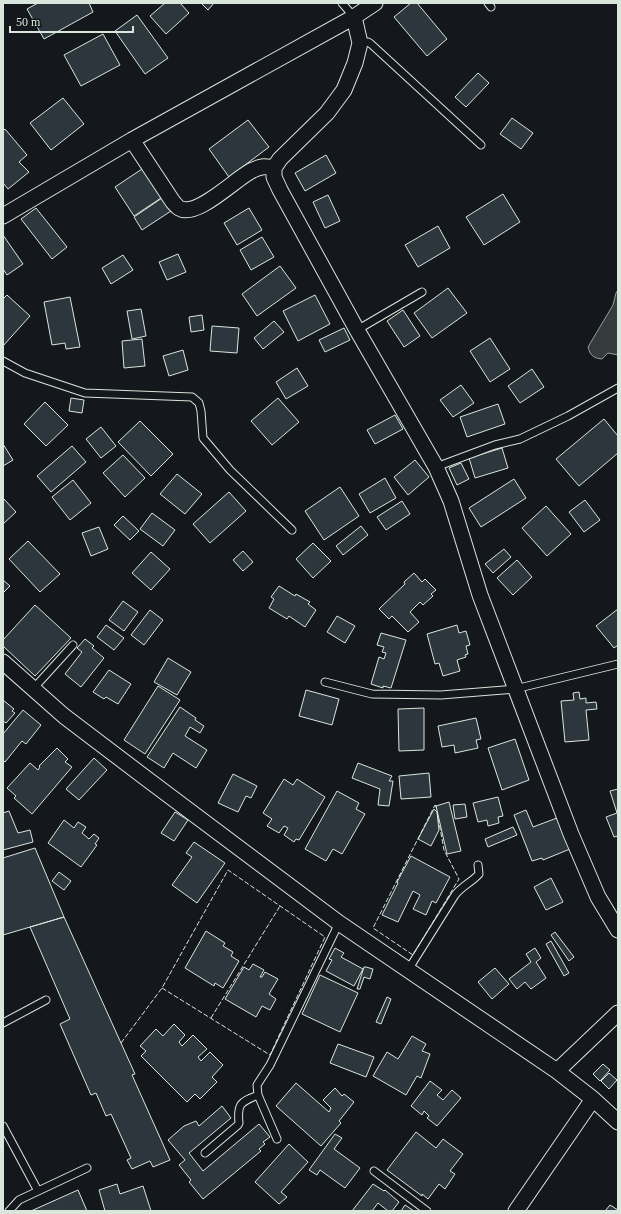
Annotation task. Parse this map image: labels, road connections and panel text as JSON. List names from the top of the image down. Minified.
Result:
{"scale_bar":"50 m"}
